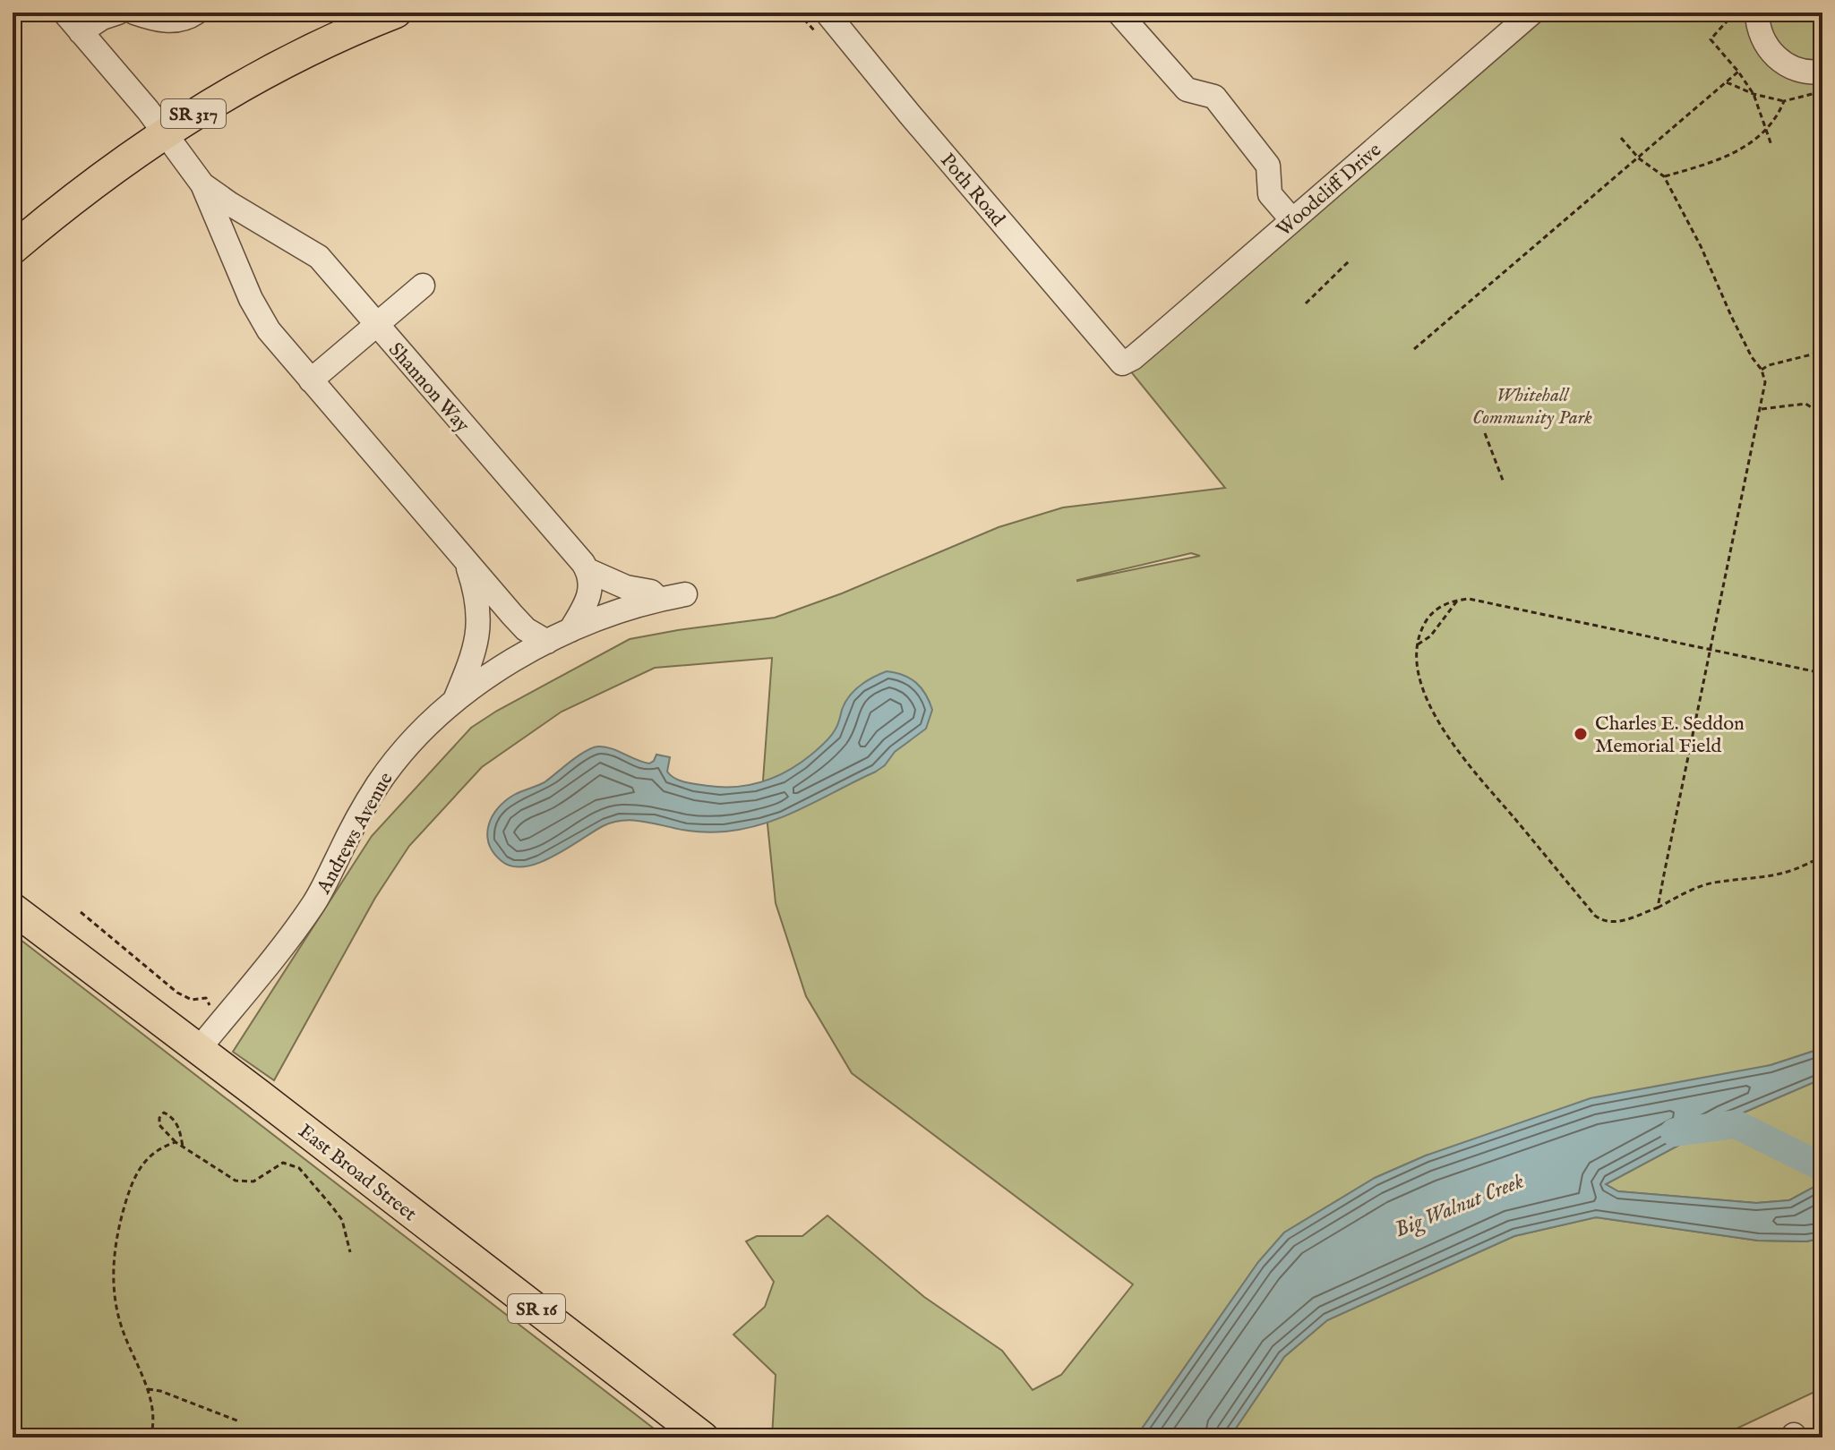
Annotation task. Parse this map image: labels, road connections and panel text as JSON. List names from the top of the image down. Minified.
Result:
{"streets":{"main road":["SR 317","East Broad Street","SR 16"],"street":["Poth Road","Woodcliff Drive","Shannon Way","Andrews Avenue"]},"crossings":[["SR 317","Shannon Way"],["Poth Road","Woodcliff Drive"],["Shannon Way","Andrews Avenue"],["Andrews Avenue","East Broad Street"]],"water":["Big Walnut Creek"],"parks":["Whitehall Community Park"],"places":["Charles E. Seddon Memorial Field"]}
